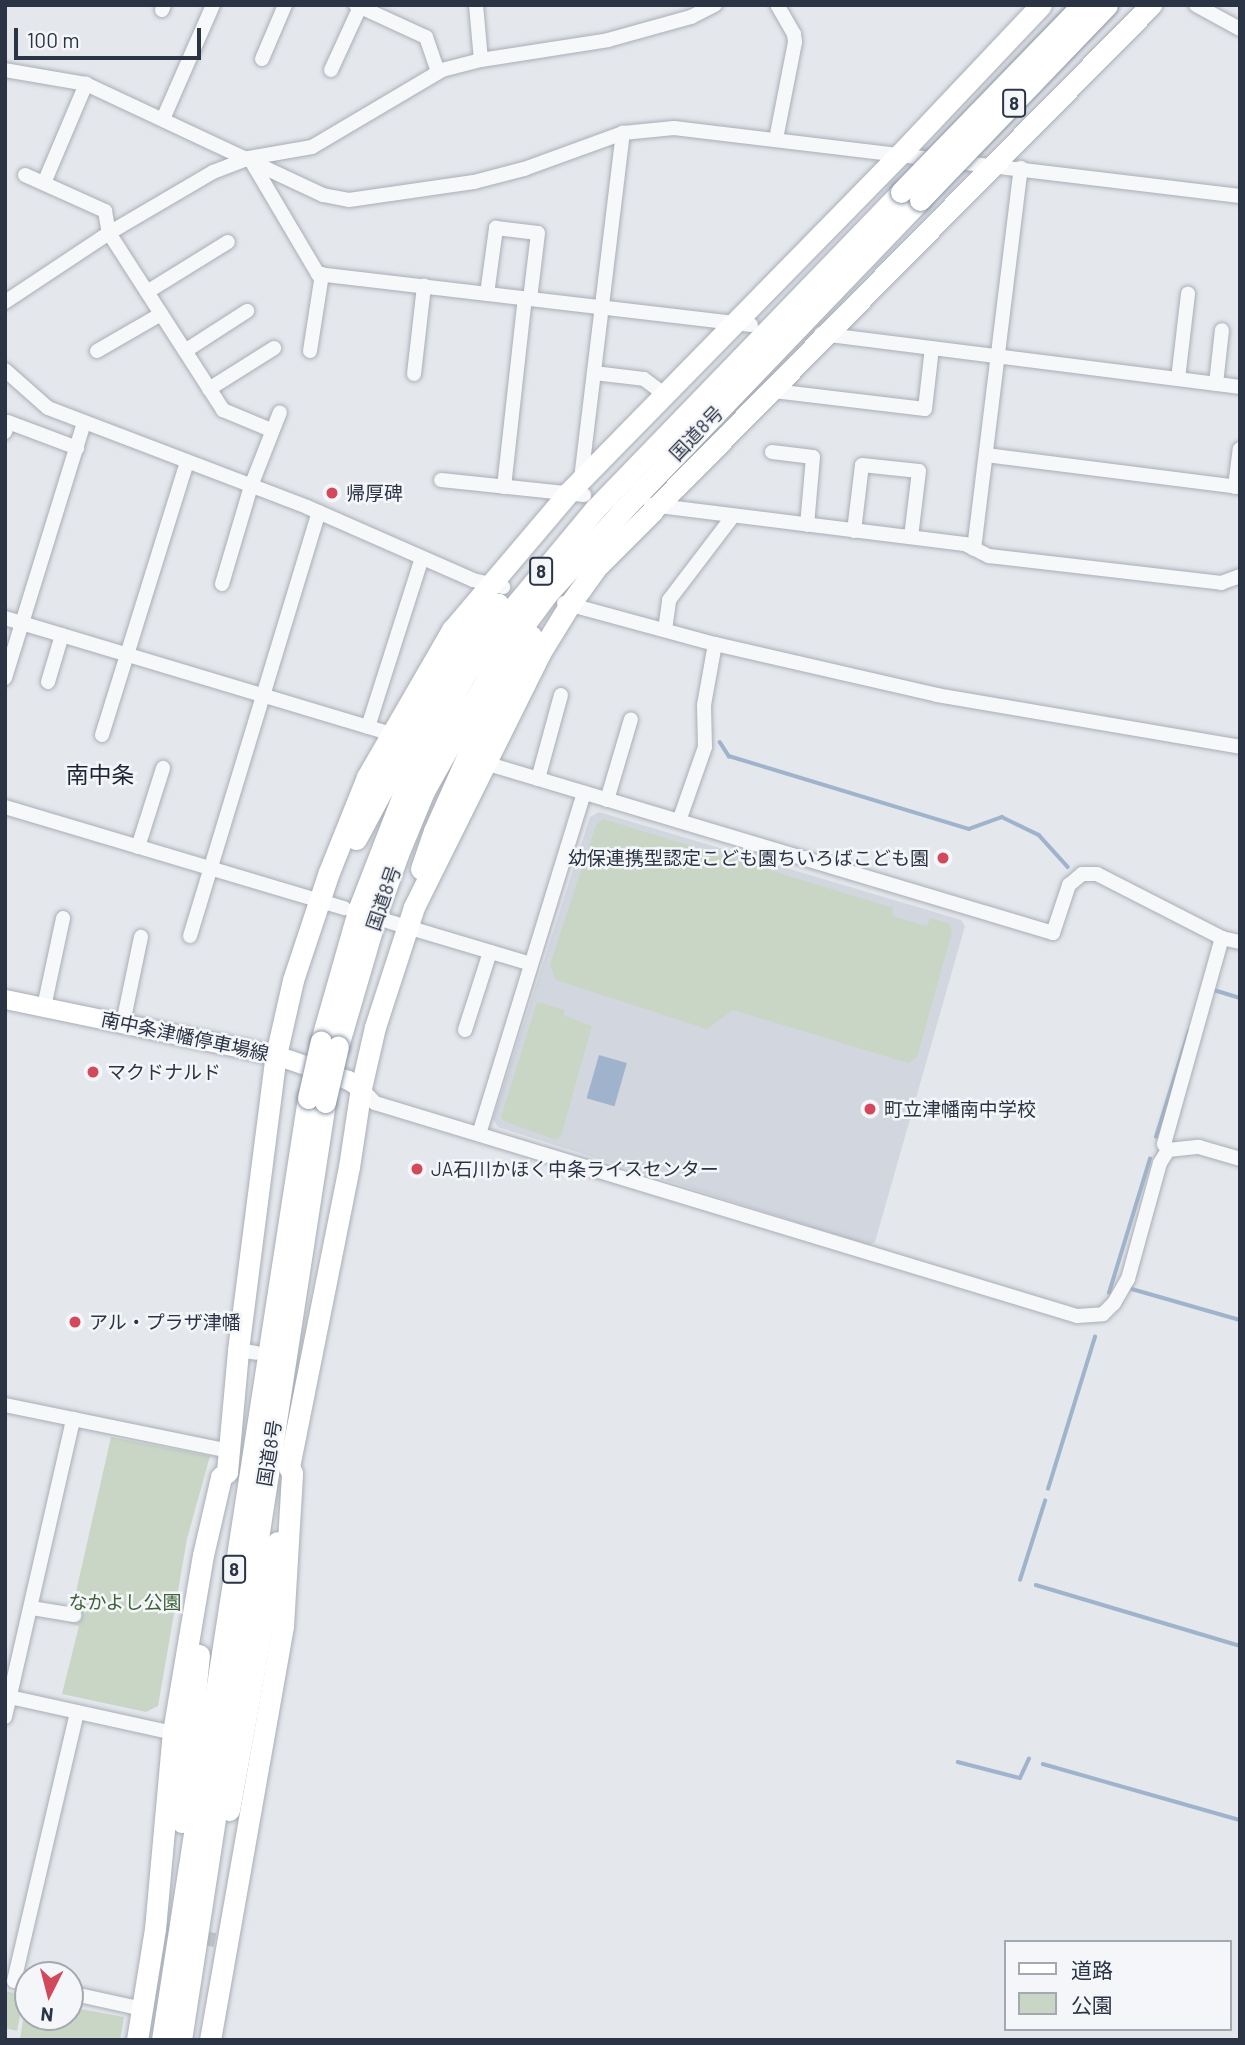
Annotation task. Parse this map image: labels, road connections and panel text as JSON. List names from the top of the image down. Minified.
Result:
{"streets":{"highway":["8","国道8号"],"main road":["南中条津幡停車場線"]},"crossings":[["8","国道8号"]],"districts":["南中条"],"parks":["なかよし公園"],"places":["帰厚碑","幼保連携型認定こども園ちいろばこども園","マクドナルド","町立津幡南中学校","JA石川かほく中条ライスセンター","アル・プラザ津幡"],"legend":["道路","公園"],"scale_bar":"100 m","north":"bottom"}
